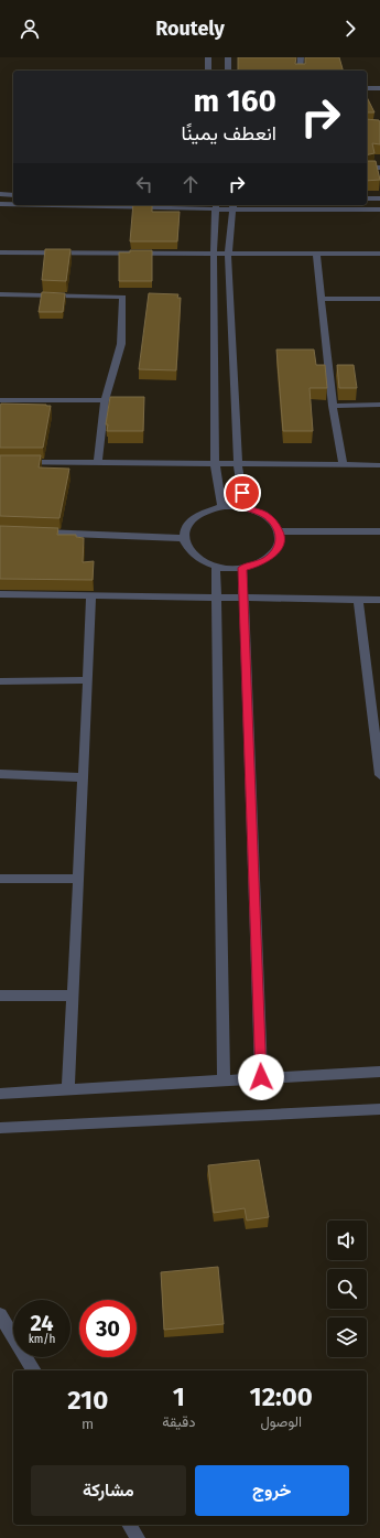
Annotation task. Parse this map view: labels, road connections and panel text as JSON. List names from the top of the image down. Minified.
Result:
{"page":{"header":"Routely","turn":["160 m","انعطف يمينًا"],"speed":"24 km/h","limit":"30","eta":["12:00","الوصول","1","دقيقة","210","m"],"buttons":["خروج","مشاركة"]}}
